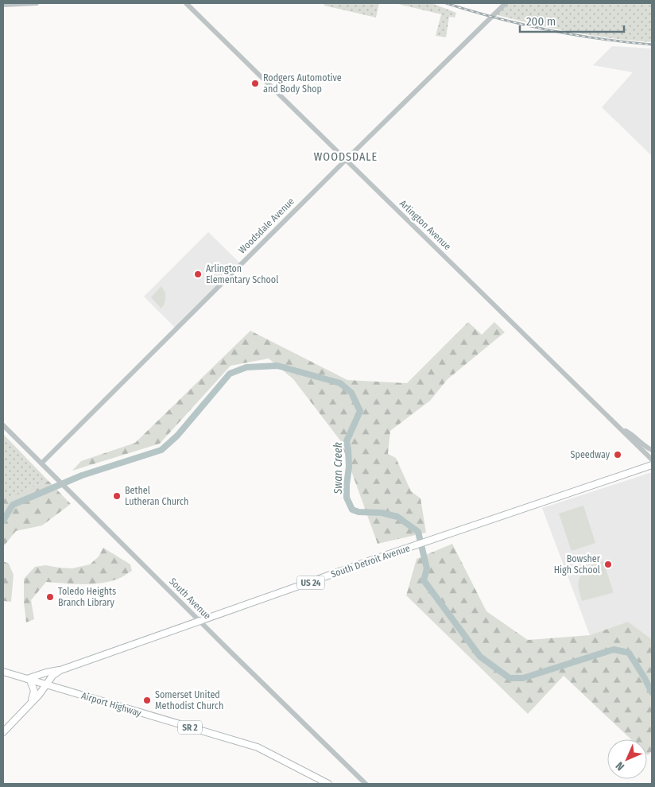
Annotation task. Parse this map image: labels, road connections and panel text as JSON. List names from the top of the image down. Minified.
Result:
{"streets":{"main road":["South Detroit Avenue","US 24","Airport Highway","SR 2"],"street":["Arlington Avenue","Woodsdale Avenue","South Avenue"]},"crossings":[["Arlington Avenue","Woodsdale Avenue"],["Woodsdale Avenue","South Avenue"],["South Detroit Avenue","US 24"],["South Detroit Avenue","South Avenue"],["US 24","Airport Highway"]],"districts":["WOODSDALE"],"water":["Swan Creek"],"places":["Rodgers Automotive and Body Shop","Arlington Elementary School","Speedway","Bethel Lutheran Church","Bowsher High School","Toledo Heights Branch Library","Somerset United Methodist Church"],"scale_bar":"200 m","north":"bottom left"}
